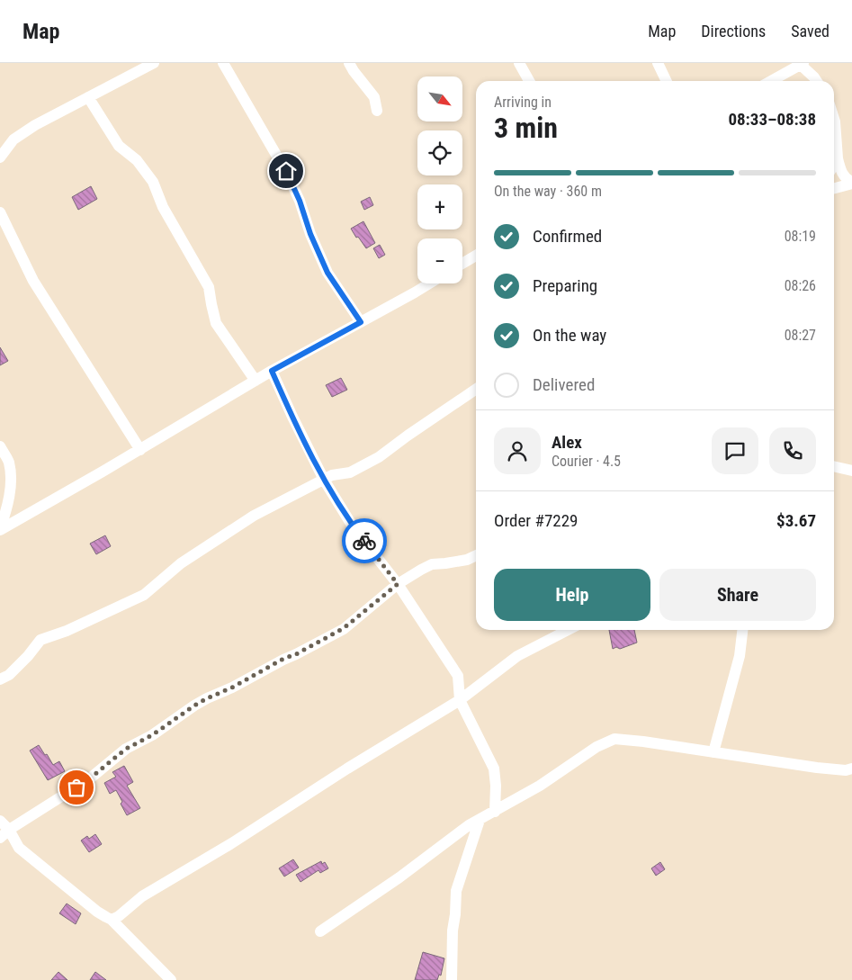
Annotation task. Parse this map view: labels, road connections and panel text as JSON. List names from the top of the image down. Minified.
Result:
{"north":"bottom right","page":{"header":"Map","nav":["Map","Directions","Saved"],"map_buttons":["+","−"],"heading":["3 min","Arriving in","08:33–08:38"],"panel":["Alex","Courier · 4.5","Order #7229","$3.67"],"bar":"On the way · 360 m","list":[["Confirmed","08:19"],["Preparing","08:26"],["On the way","08:27"],"Delivered"],"buttons":["Help","Share"]}}
